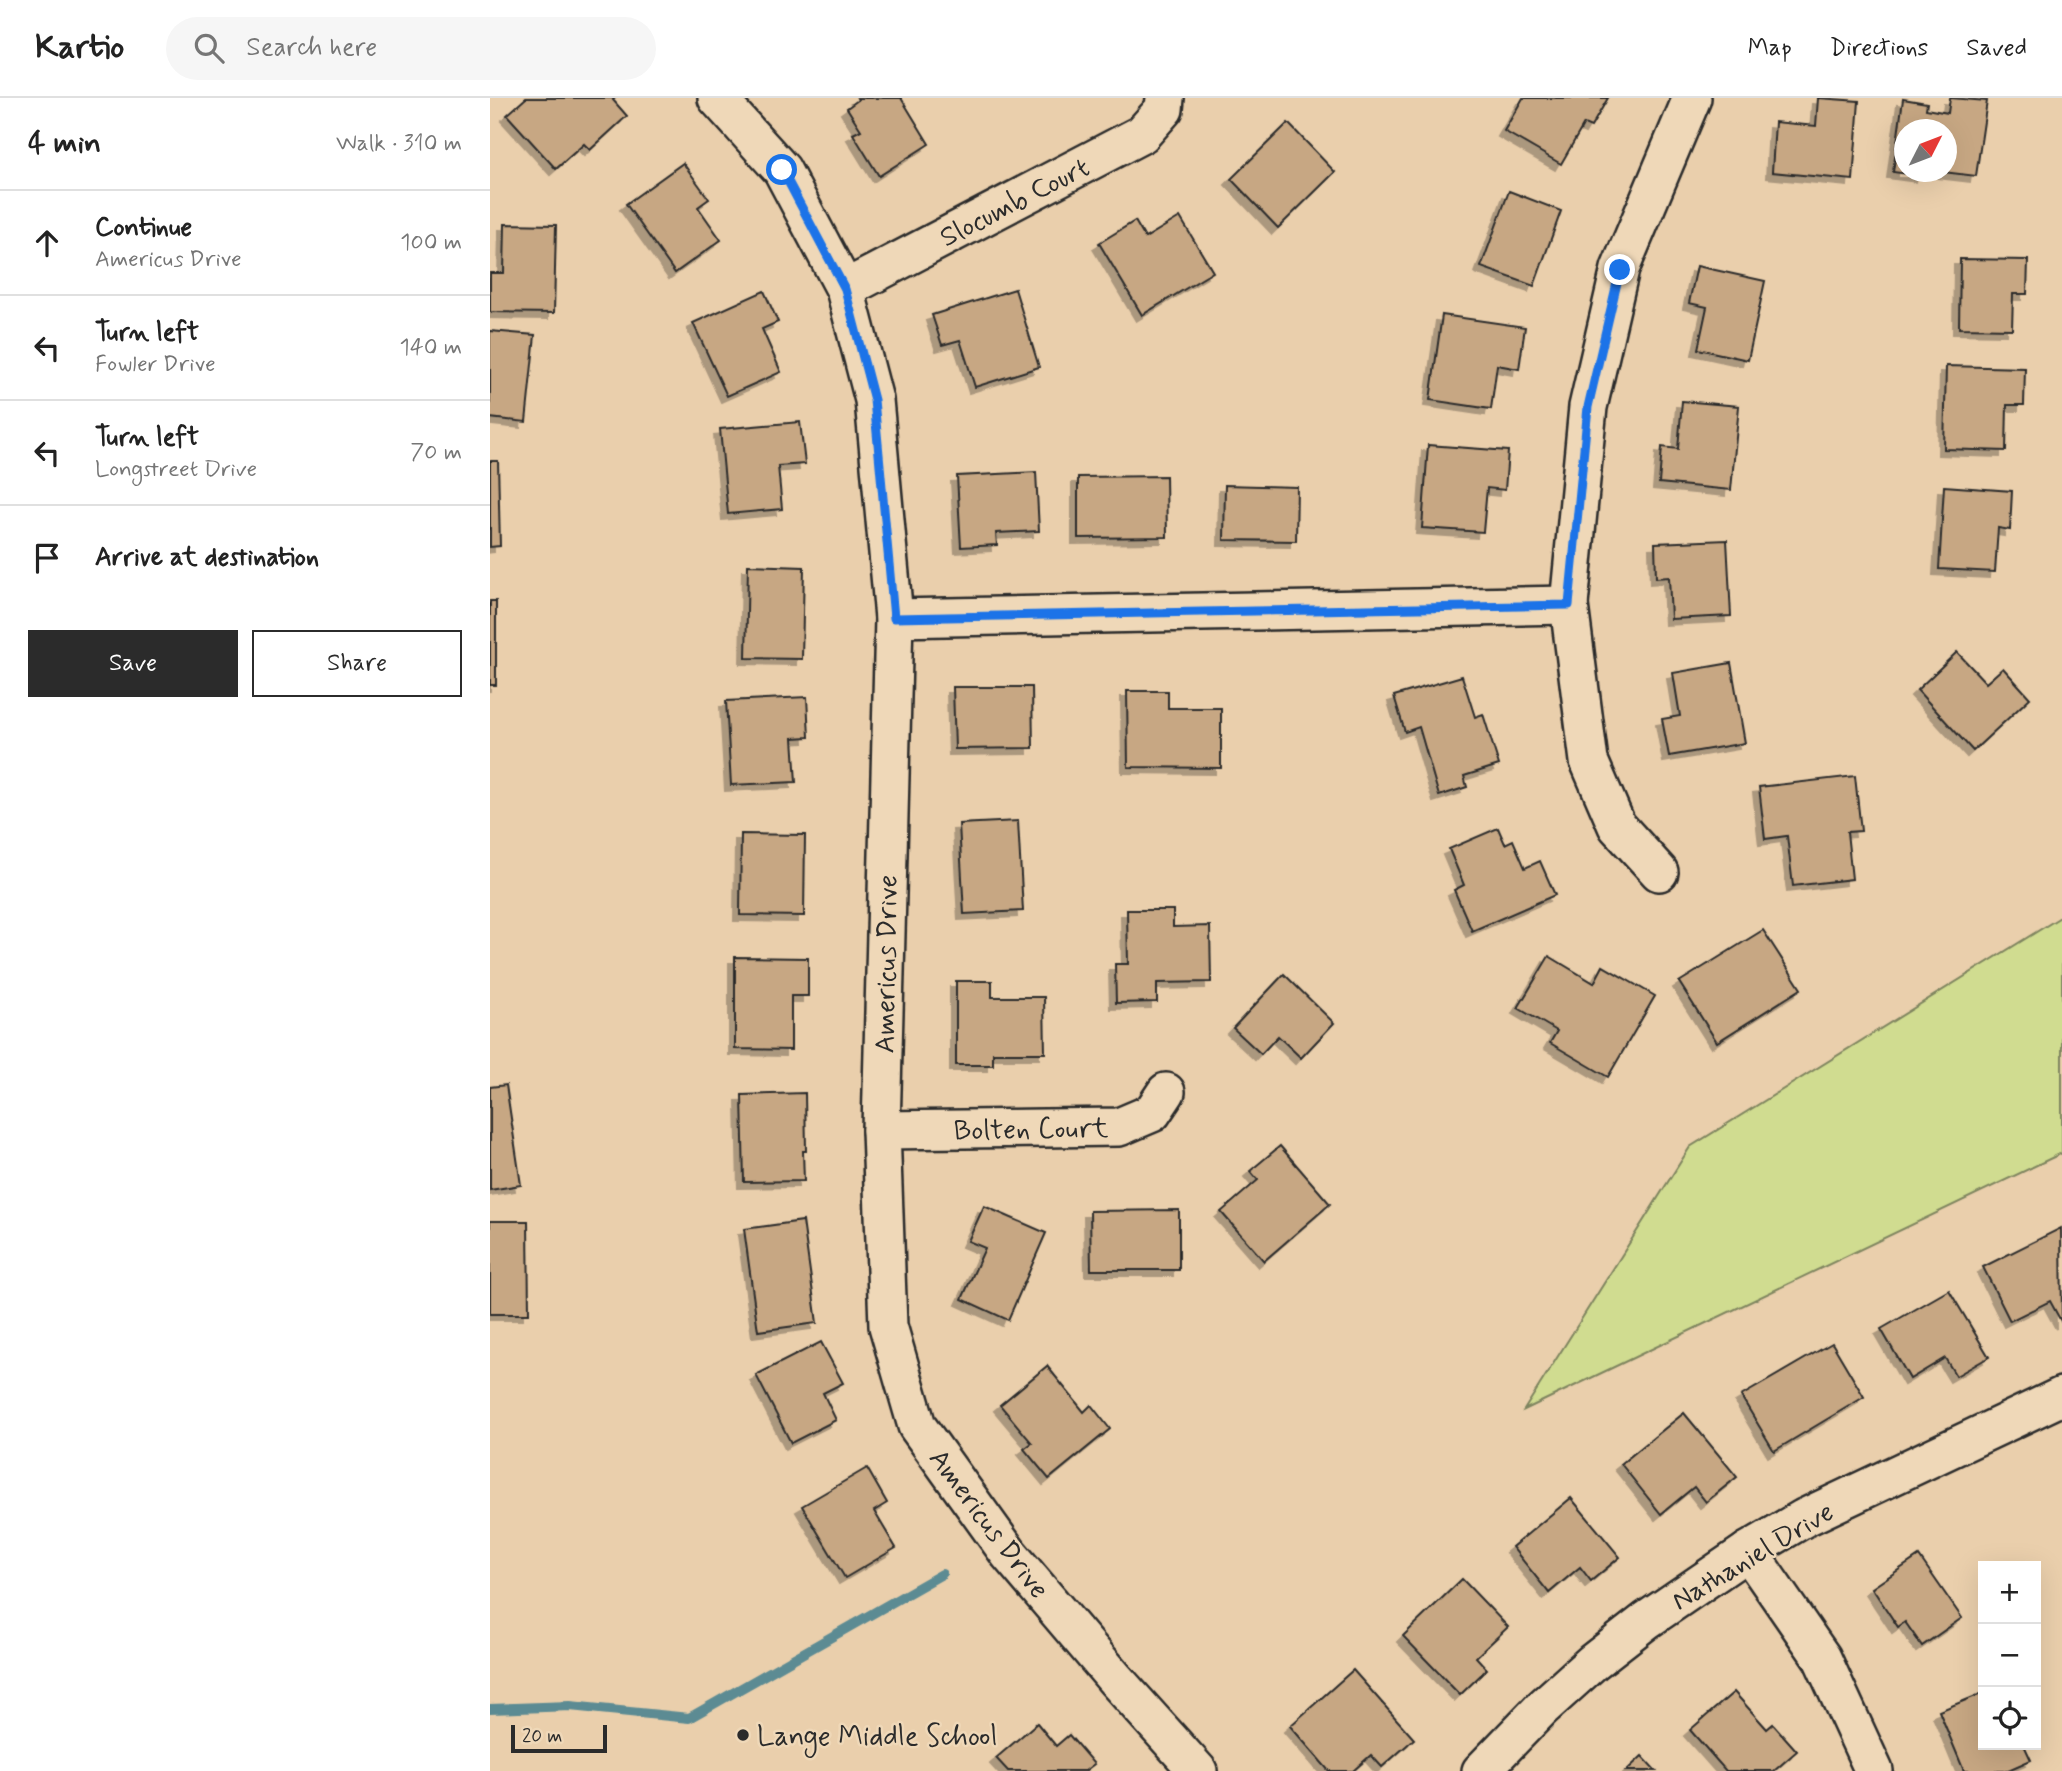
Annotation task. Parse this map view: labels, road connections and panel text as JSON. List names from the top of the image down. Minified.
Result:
{"streets":{"street":["Slocumb Court","Americus Drive","Bolten Court","Nathaniel Drive"]},"crossings":[["Slocumb Court","Americus Drive"],["Americus Drive","Bolten Court"]],"places":["Lange Middle School"],"scale_bar":"20 m","north":"top right","page":{"header":"Kartio","search":"Search here","nav":["Map","Directions","Saved"],"heading":["4 min","Walk · 310 m"],"list":[["Continue","Americus Drive","100 m"],["Turn left","Fowler Drive","140 m"],["Turn left","Longstreet Drive","70 m"],"Arrive at destination"],"buttons":["Save","Share"],"map_buttons":["+","−"],"scale":"20 m"}}
